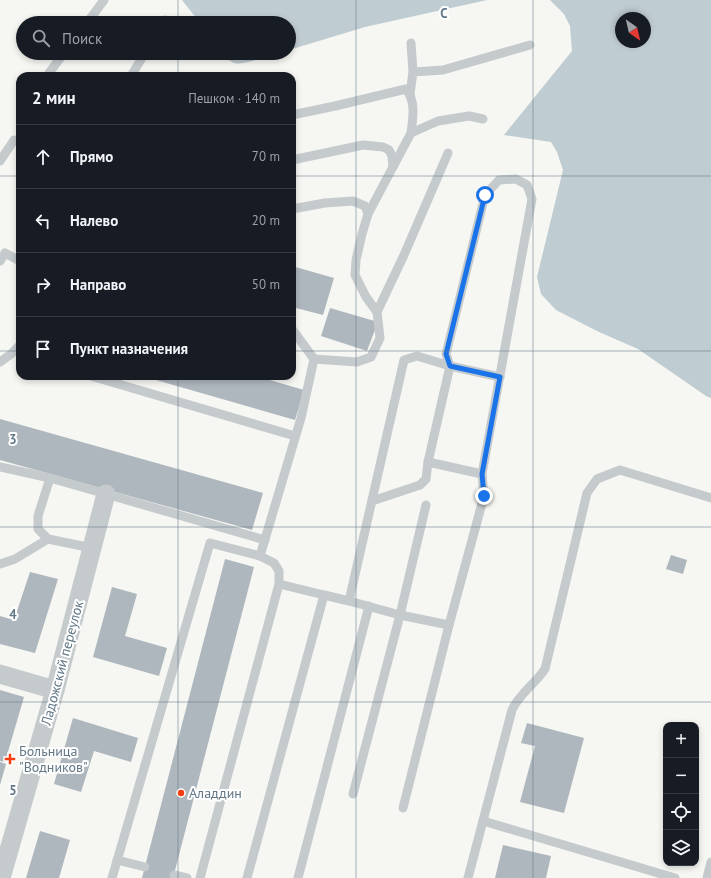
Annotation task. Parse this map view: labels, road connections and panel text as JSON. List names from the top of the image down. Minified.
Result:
{"streets":{"street":["Ладожский переулок"]},"places":{"health":["Больница \"Водников\""],"other":["Аладдин"]},"north":"bottom right","page":{"search":"Поиск","heading":["2 мин","Пешком · 140 m"],"list":[["Прямо","70 m"],["Налево","20 m"],["Направо","50 m"],"Пункт назначения"],"map_buttons":["+","−"]},"grid":{"columns":["C"],"rows":["3","4","5"]}}
